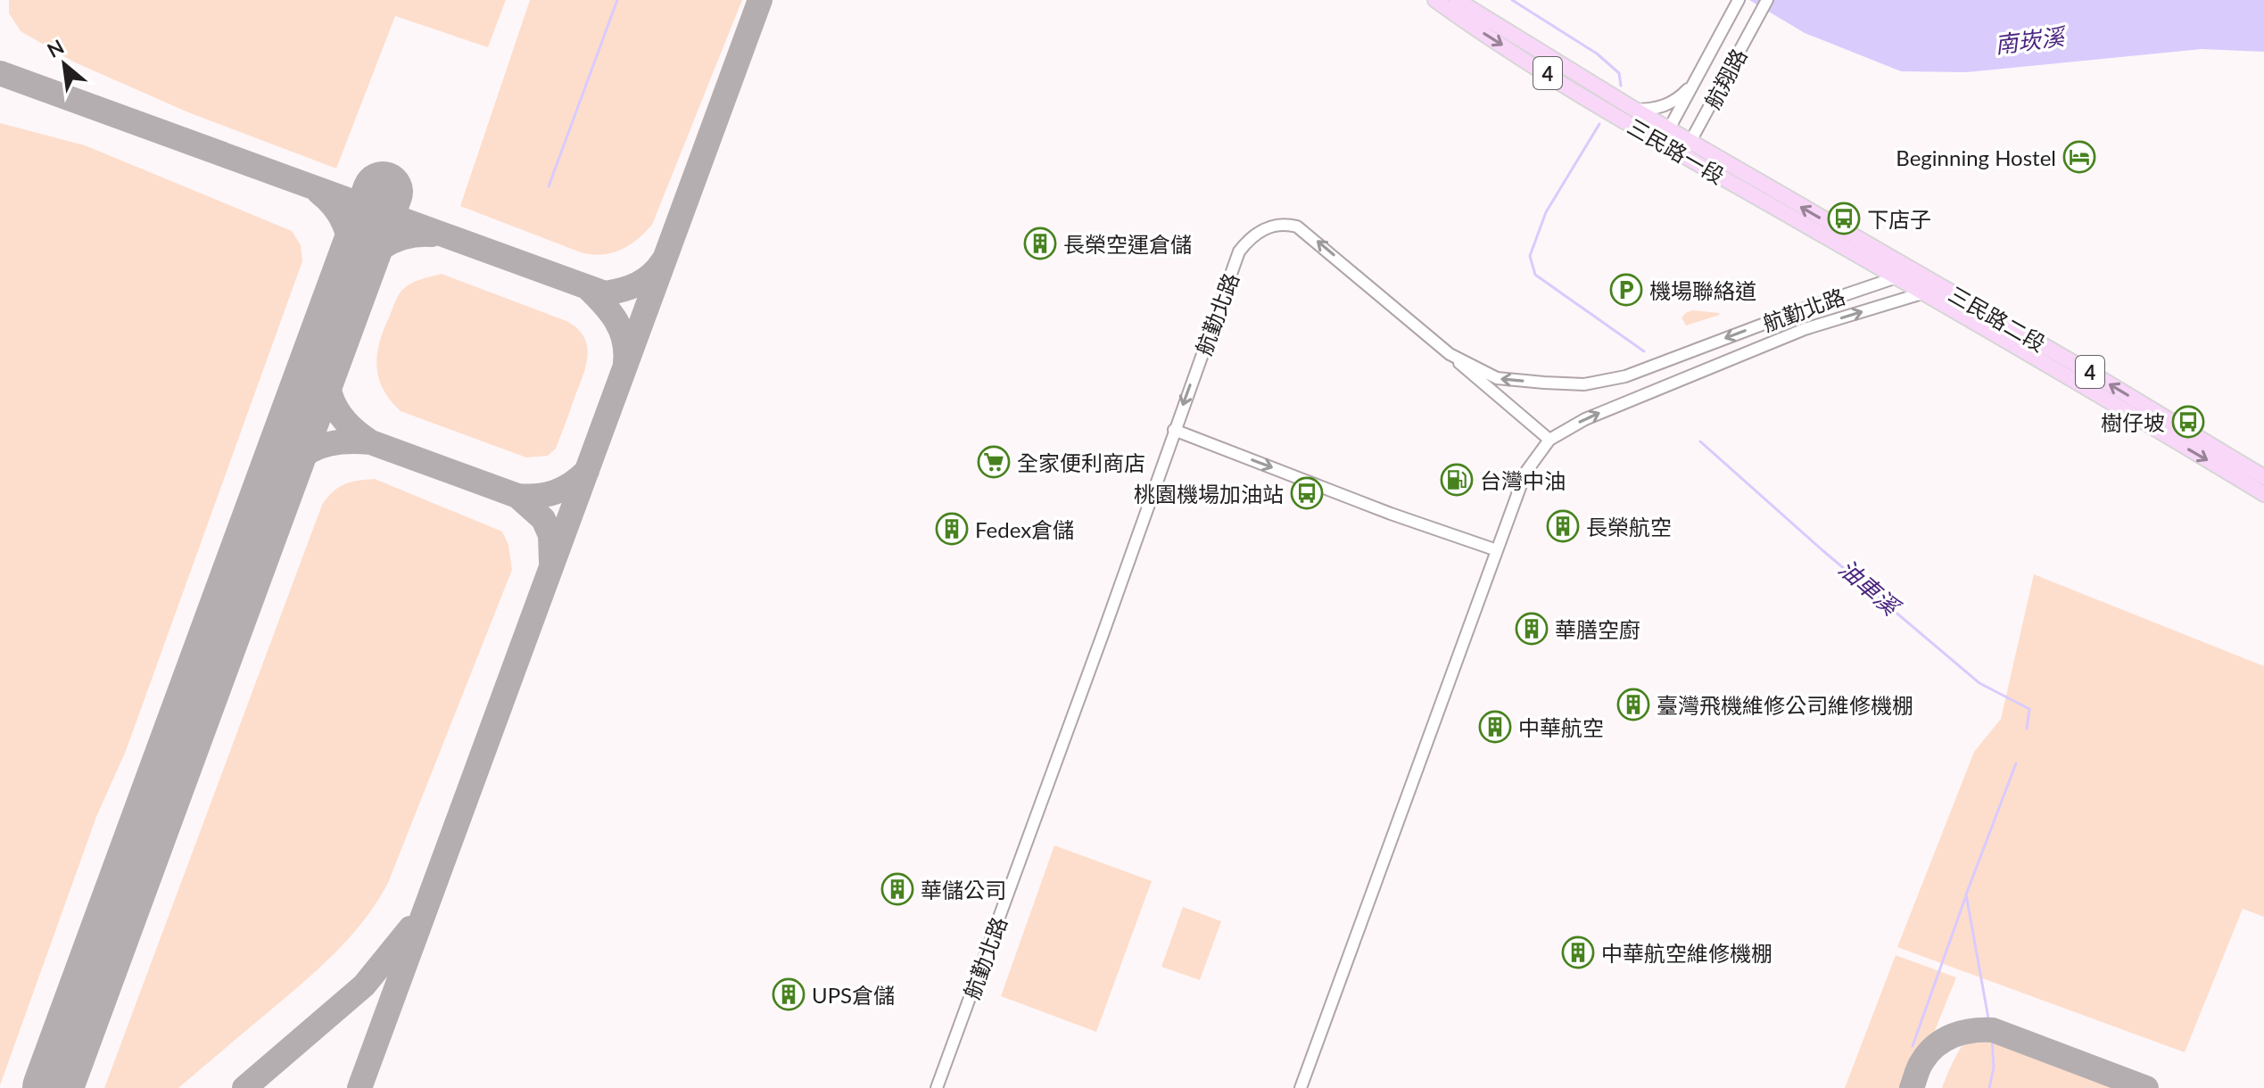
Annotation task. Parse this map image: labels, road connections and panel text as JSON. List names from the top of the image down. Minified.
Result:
{"streets":{"main road":["4","三民路一段","三民路二段"],"street":["航翔路","航勤北路"]},"crossings":[["航翔路","三民路一段"],["三民路一段","航勤北路"],["三民路一段","三民路二段"],["航勤北路","三民路二段"]],"water":["南崁溪","油車溪"],"places":{"hotel":["Beginning Hostel"],"bus stop":["下店子","樹仔坡","桃園機場加油站"],"building":["長榮空運倉儲","長榮航空","Fedex倉儲","華膳空廚","臺灣飛機維修公司維修機棚","中華航空","華儲公司","中華航空維修機棚","UPS倉儲"],"parking":["機場聯絡道"],"supermarket":["全家便利商店"],"fuel station":["台灣中油"]},"north":"top left"}
